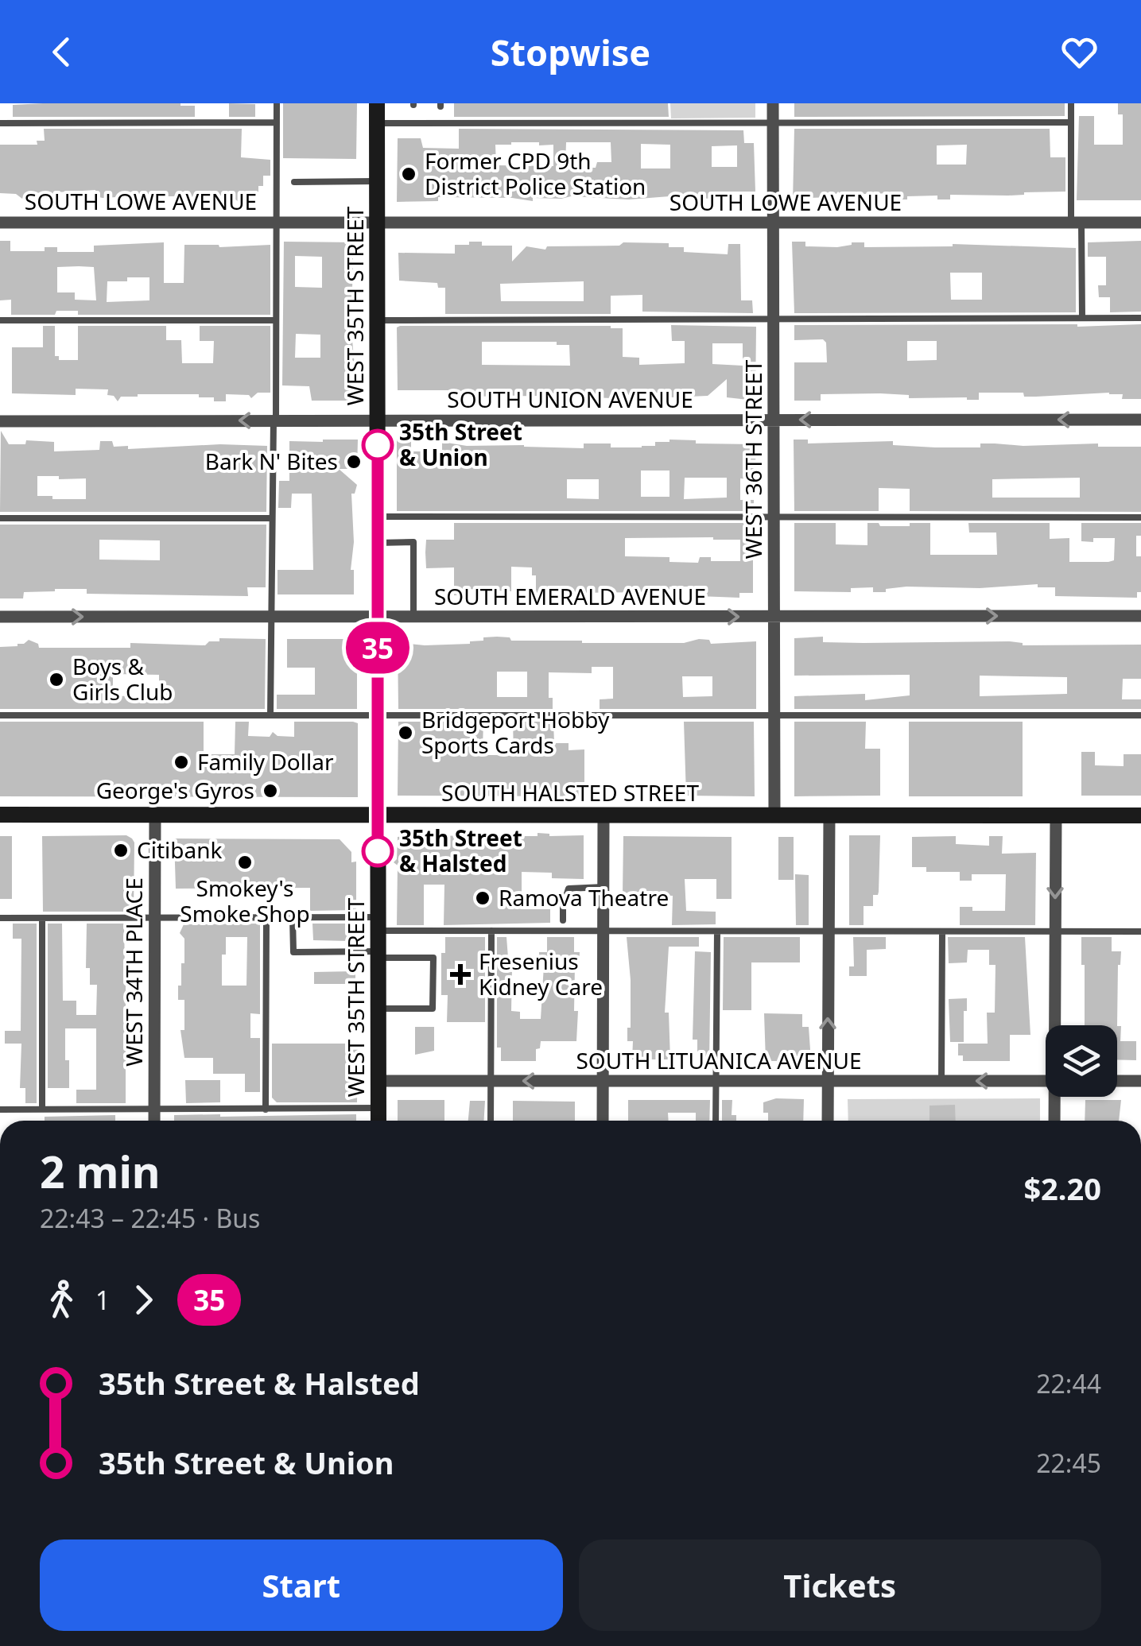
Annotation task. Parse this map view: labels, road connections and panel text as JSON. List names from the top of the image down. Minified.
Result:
{"streets":{"main road":["WEST 35TH STREET","SOUTH HALSTED STREET"],"street":["SOUTH LOWE AVENUE","SOUTH UNION AVENUE","WEST 36TH STREET","SOUTH EMERALD AVENUE","WEST 34TH PLACE","SOUTH LITUANICA AVENUE"]},"crossings":[["SOUTH LOWE AVENUE","WEST 35TH STREET"],["SOUTH LOWE AVENUE","WEST 36TH STREET"],["WEST 35TH STREET","SOUTH UNION AVENUE"],["WEST 35TH STREET","SOUTH EMERALD AVENUE"],["WEST 35TH STREET","SOUTH HALSTED STREET"],["WEST 35TH STREET","SOUTH LITUANICA AVENUE"],["SOUTH UNION AVENUE","WEST 36TH STREET"],["WEST 36TH STREET","SOUTH EMERALD AVENUE"],["WEST 36TH STREET","SOUTH HALSTED STREET"],["SOUTH HALSTED STREET","WEST 34TH PLACE"]],"one_way":["SOUTH UNION AVENUE","SOUTH EMERALD AVENUE"],"places":{"other":["Former CPD 9th District Police Station","35th Street & Union","Bark N' Bites","Boys & Girls Club","Bridgeport Hobby Sports Cards","Family Dollar","George's Gyros","Citibank","35th Street & Halsted","Smokey's Smoke Shop","Ramova Theatre"],"health":["Fresenius Kidney Care"]},"lines":["bus line 35"],"page":{"header":"Stopwise","on_map":"35","heading":["2 min","22:43 – 22:45 · Bus","$2.20"],"legs":["1","35"],"list":[{"name":"35th Street & Halsted","value":"22:44"},{"name":"35th Street & Union","value":"22:45"}],"buttons":["Start","Tickets"]}}
